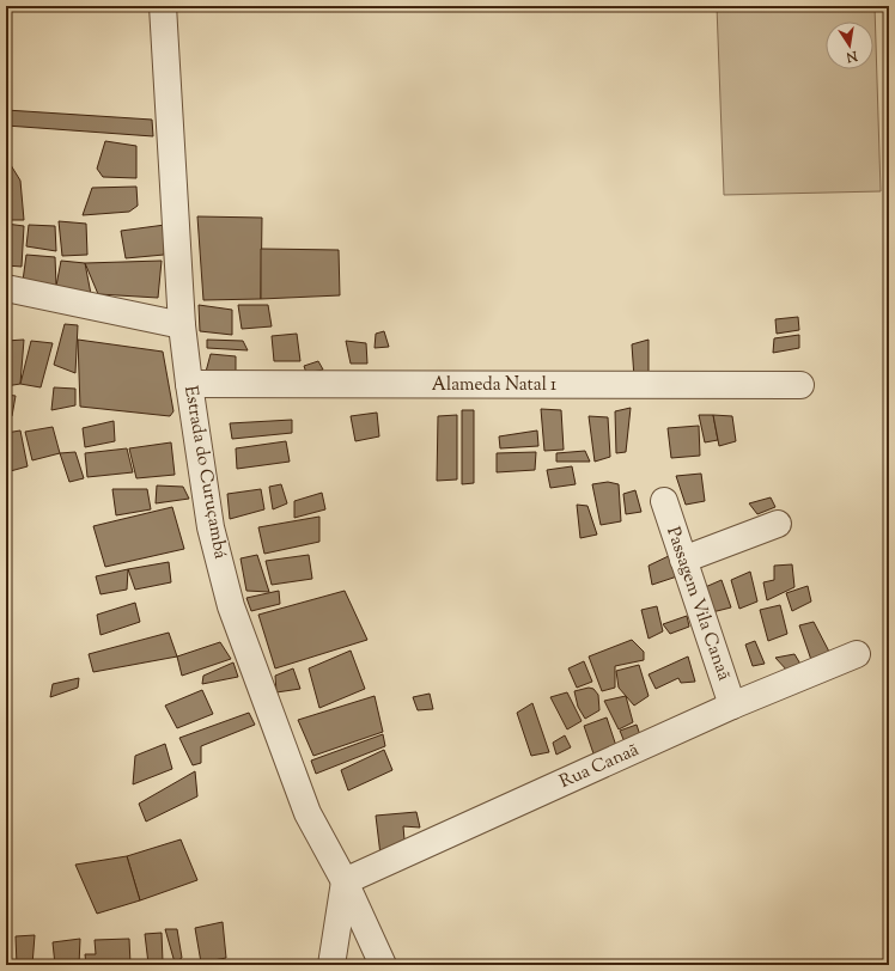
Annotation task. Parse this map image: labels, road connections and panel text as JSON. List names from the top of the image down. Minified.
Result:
{"streets":{"street":["Alameda Natal 1","Estrada do Curuçambá","Passagem Vila Canaã","Rua Canaã"]},"crossings":[["Alameda Natal 1","Estrada do Curuçambá"],["Estrada do Curuçambá","Rua Canaã"],["Passagem Vila Canaã","Rua Canaã"]],"north":"bottom"}
